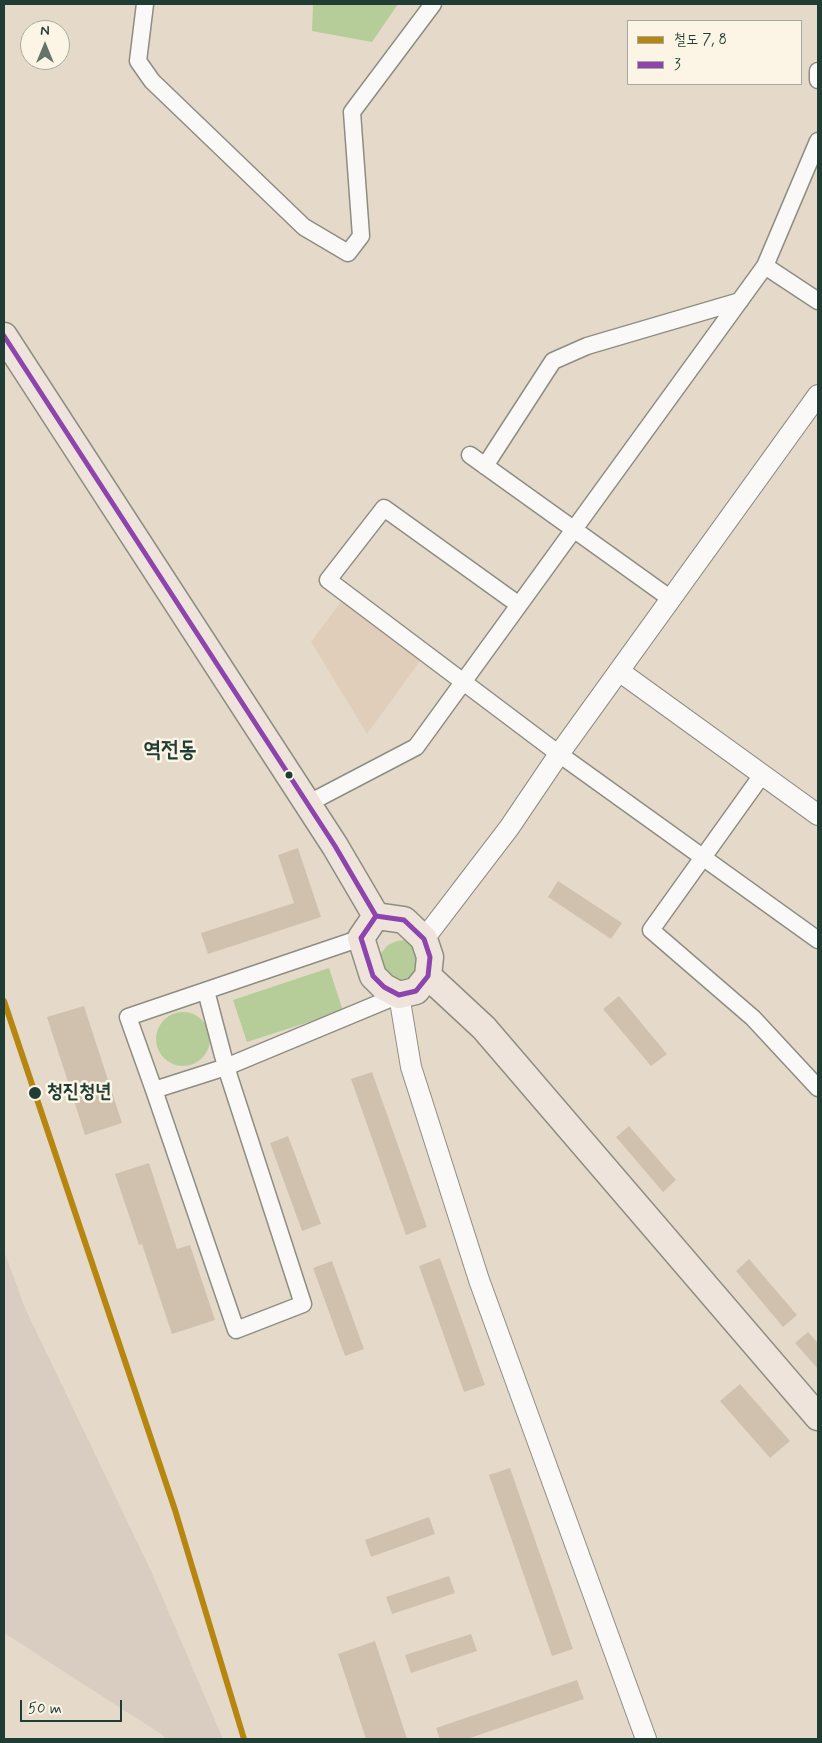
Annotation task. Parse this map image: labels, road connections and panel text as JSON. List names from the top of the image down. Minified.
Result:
{"districts":["역전동"],"places":["청진청년"],"lines":["transit line 3"],"legend":["철도 7, 8","3"],"scale_bar":"50 m","north":"top"}
